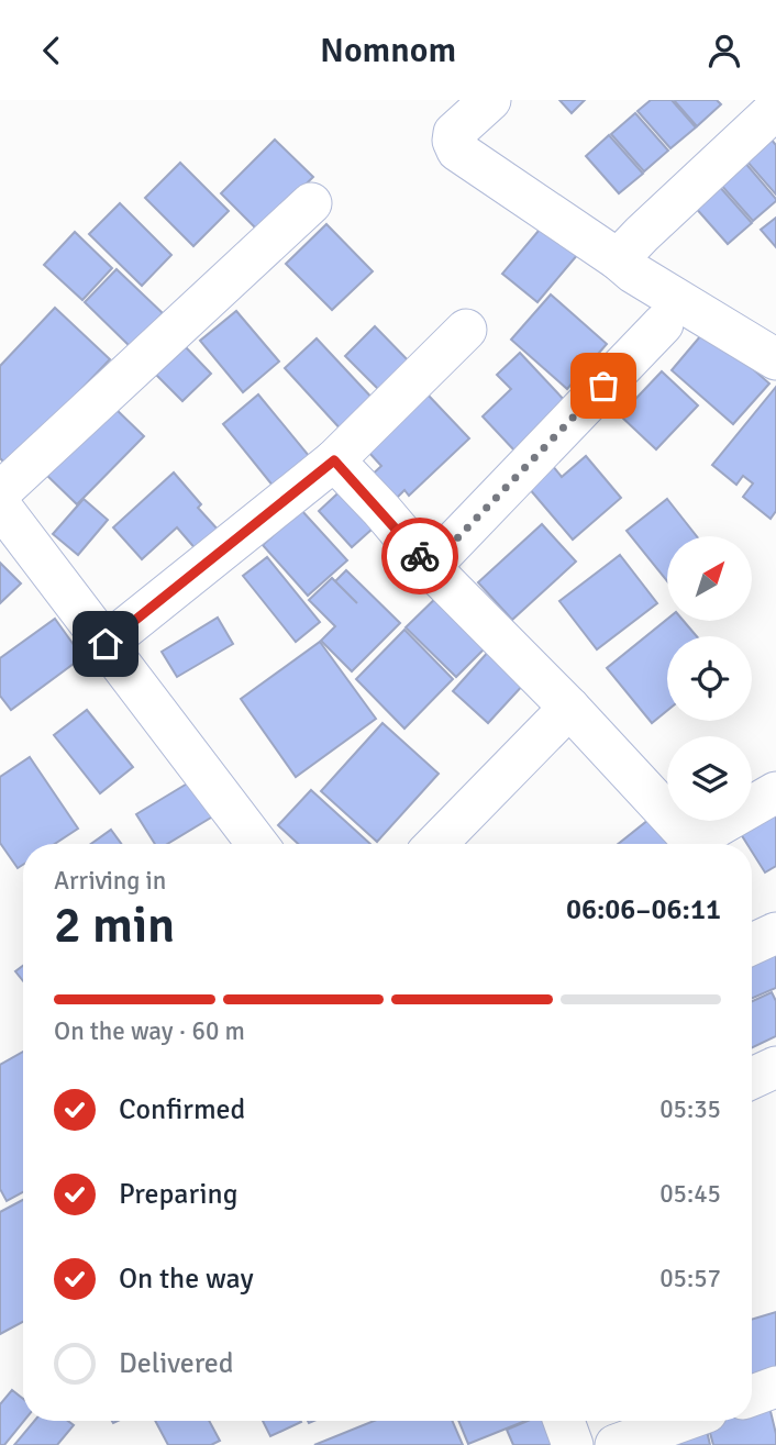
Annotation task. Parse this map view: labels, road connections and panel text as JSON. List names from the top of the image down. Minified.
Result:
{"north":"top right","page":{"header":"Nomnom","heading":["2 min","Arriving in","06:06–06:11"],"bar":"On the way · 60 m","list":[["Confirmed","05:35"],["Preparing","05:45"],["On the way","05:57"],"Delivered"]}}
